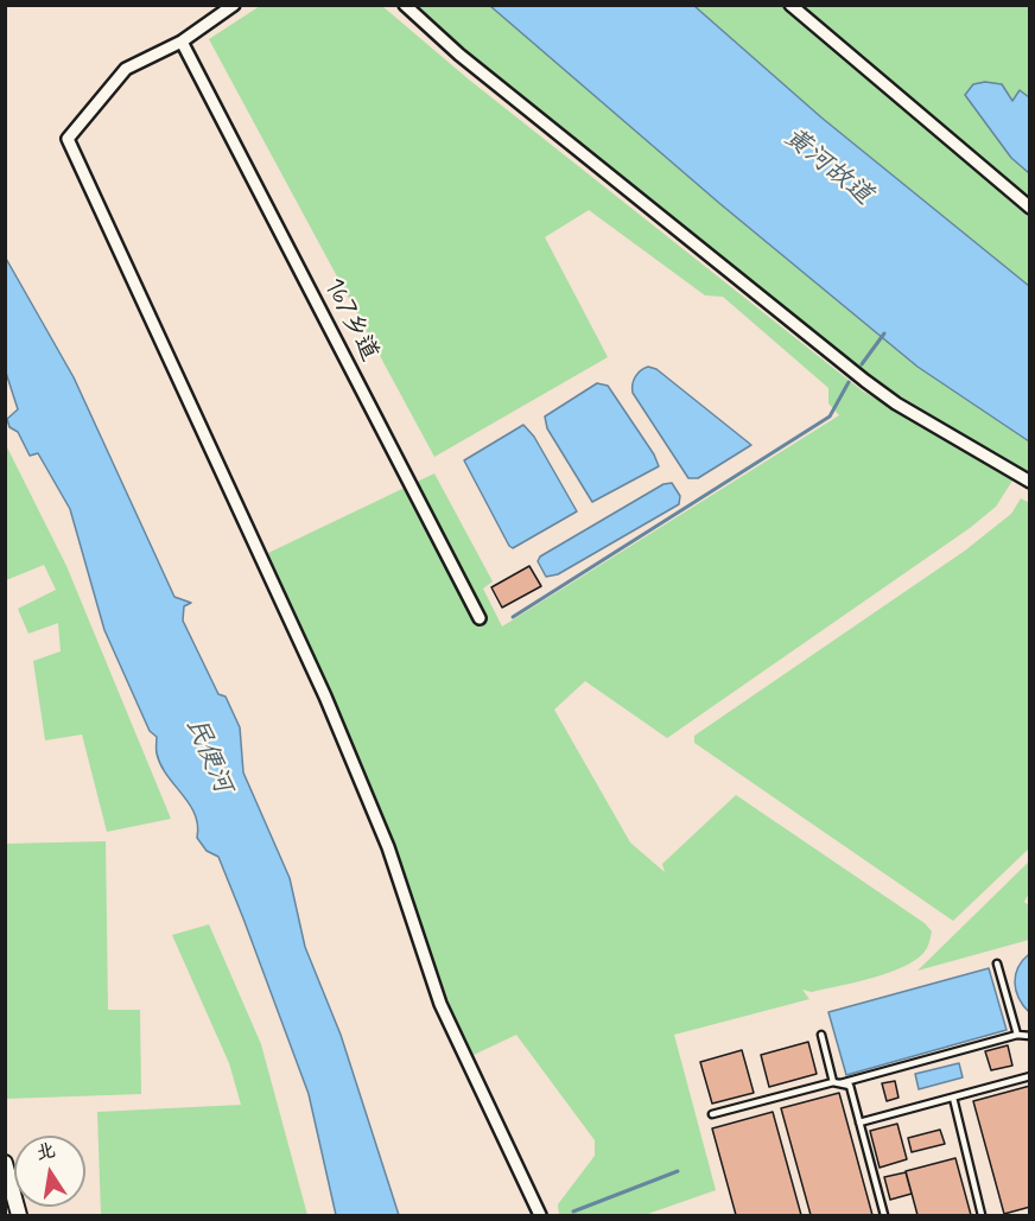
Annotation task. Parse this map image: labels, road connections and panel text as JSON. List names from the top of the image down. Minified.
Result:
{"streets":{"street":["167乡道"]},"water":["黄河故道","民便河"],"north":"top"}
